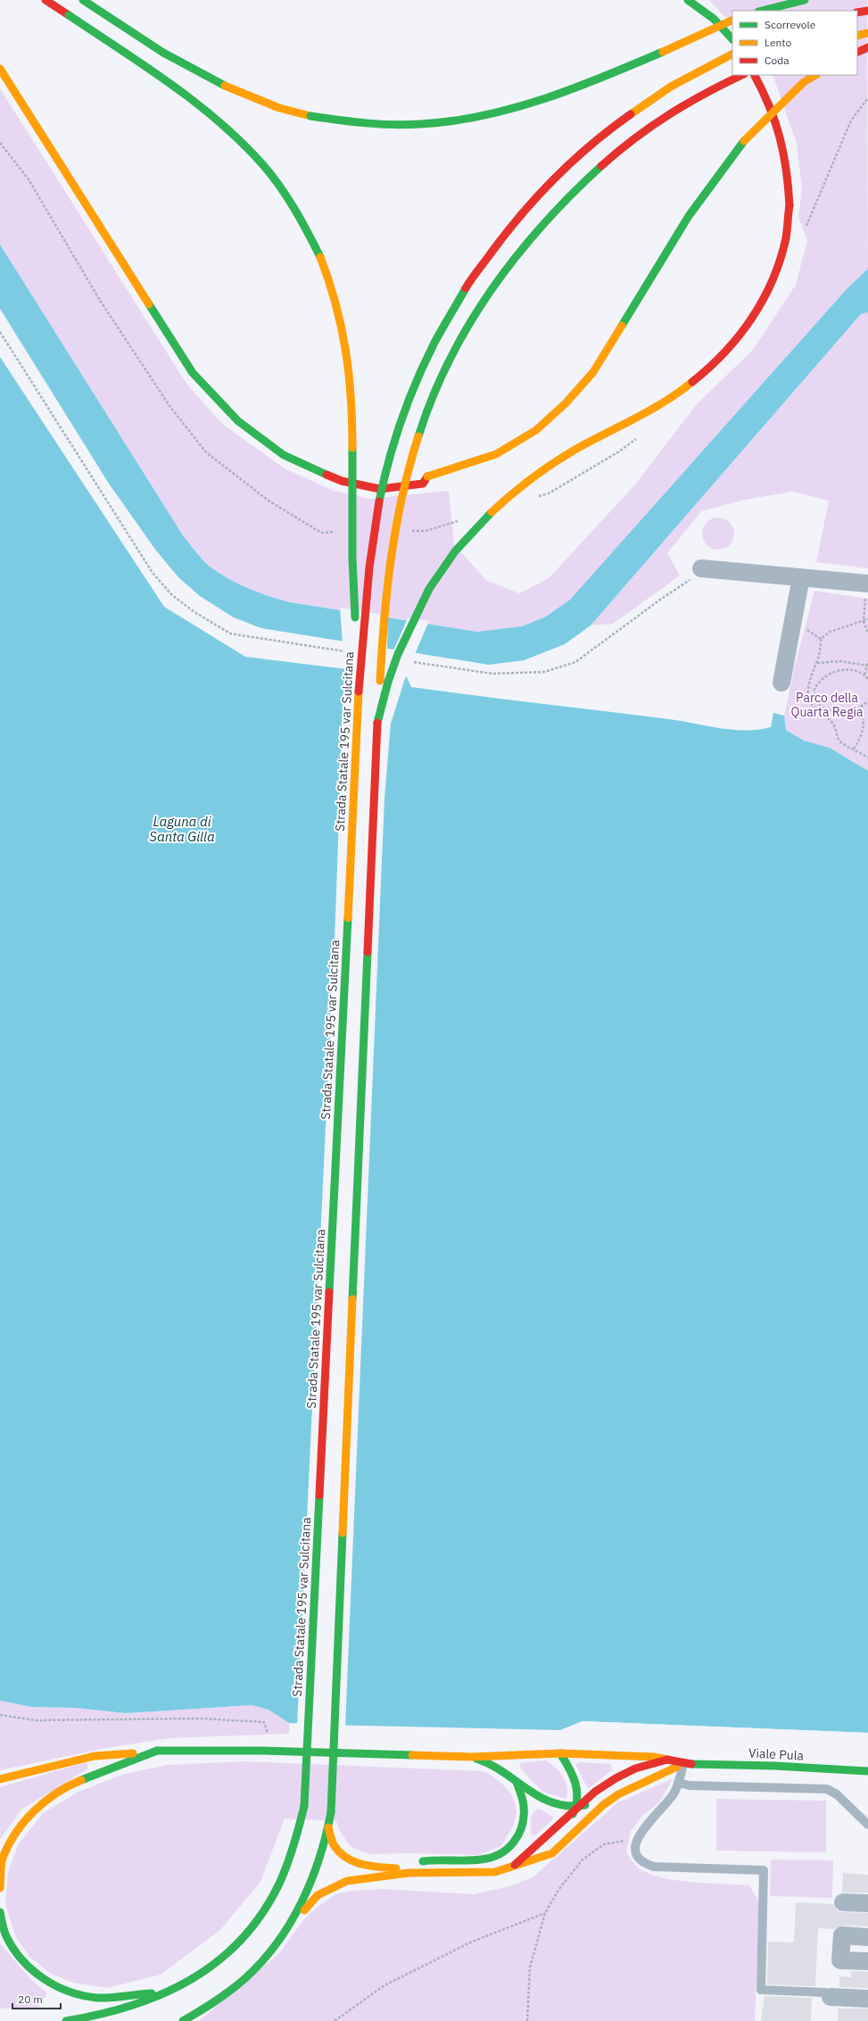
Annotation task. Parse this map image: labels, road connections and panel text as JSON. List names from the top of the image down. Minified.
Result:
{"streets":{"main road":["Strada Statale 195 var Sulcitana","Viale Pula"]},"water":["Laguna di Santa Gilla"],"parks":["Parco della Quarta Regia"],"legend":["Scorrevole","Lento","Coda"],"scale_bar":"20 m"}
